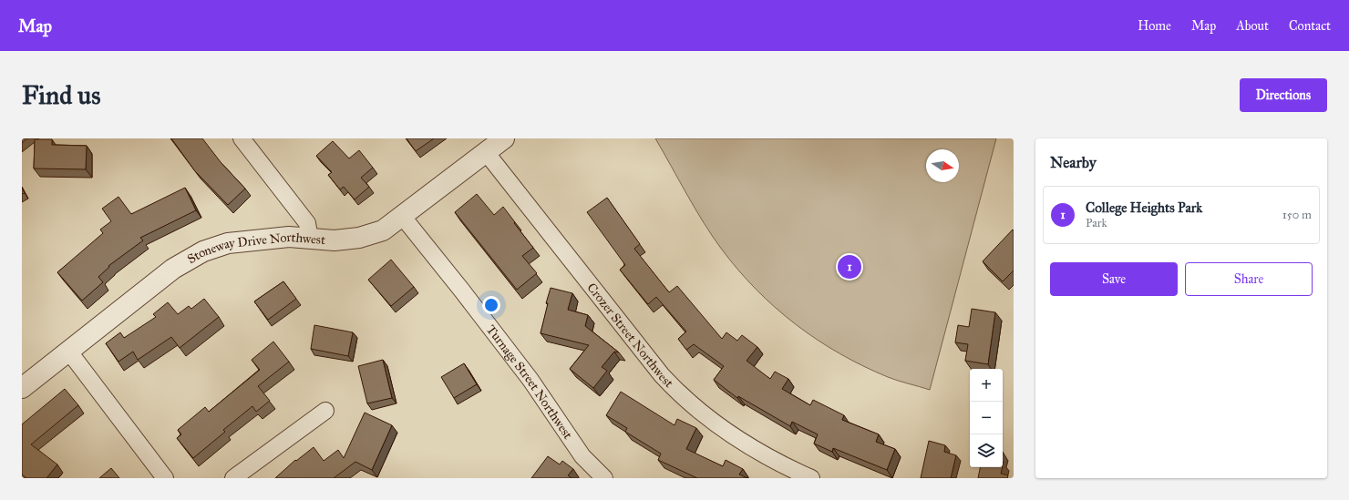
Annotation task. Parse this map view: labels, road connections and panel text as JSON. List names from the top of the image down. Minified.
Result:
{"streets":{"street":["Stoneway Drive Northwest","Crozer Street Northwest","Turnage Street Northwest"]},"crossings":[["Stoneway Drive Northwest","Crozer Street Northwest"],["Stoneway Drive Northwest","Turnage Street Northwest"]],"north":"right","page":{"header":"Map","nav":["Home","Map","About","Contact"],"buttons":["Directions",["Save","Share"]],"title":"Find us","heading":"Nearby","list":[{"mark":"1","name":"College Heights Park","note":"Park","value":"150 m"}],"pins":"1","map_buttons":["+","−"]}}
